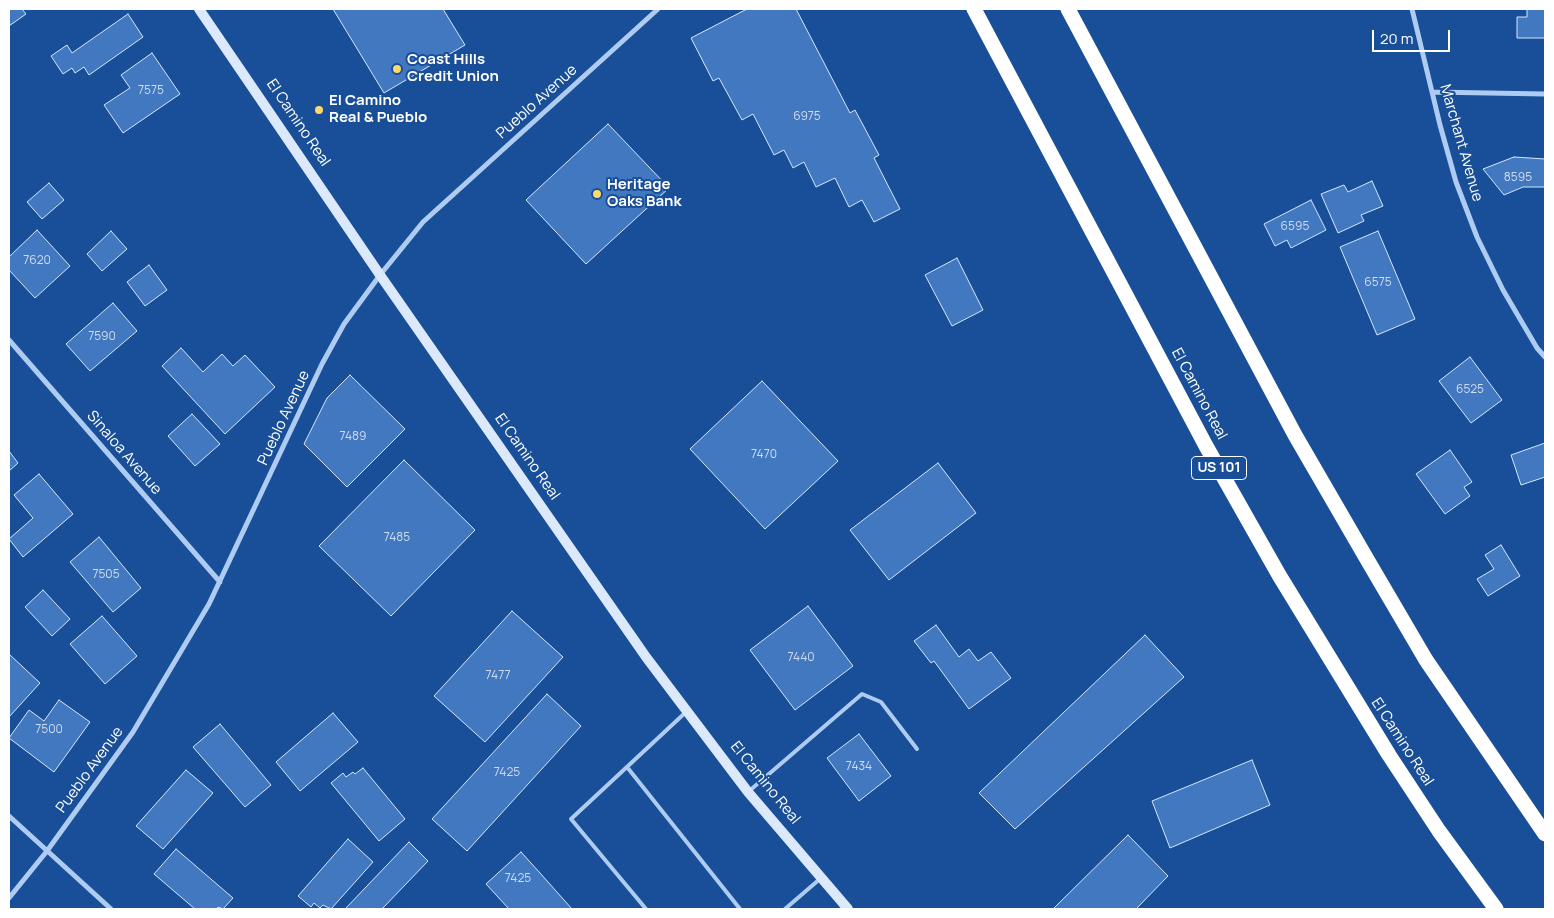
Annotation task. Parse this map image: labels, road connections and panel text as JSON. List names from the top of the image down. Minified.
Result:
{"streets":{"highway":["El Camino Real","US 101"],"street":["Pueblo Avenue","Marchant Avenue","Sinaloa Avenue"]},"crossings":[["Pueblo Avenue","El Camino Real"],["Pueblo Avenue","Sinaloa Avenue"]],"places":["Coast Hills Credit Union","El Camino Real & Pueblo","Heritage Oaks Bank"],"house_numbers":["7575","6975","8595","6595","7620","6575","7590","6525","7489","7470","7485","7505","7440","7477","7500","7434","7425","7425"],"scale_bar":"20 m"}
